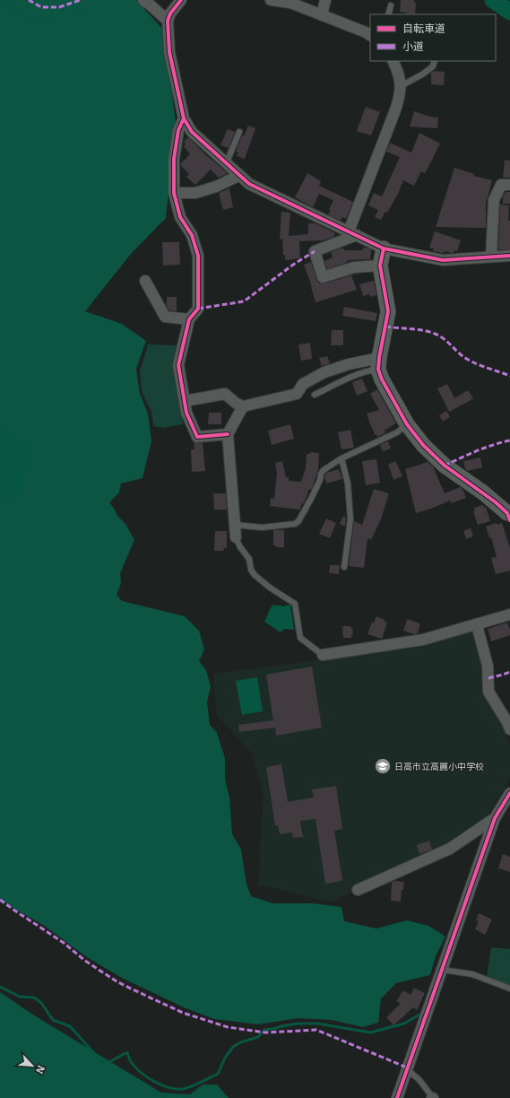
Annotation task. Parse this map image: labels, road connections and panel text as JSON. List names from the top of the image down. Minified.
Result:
{"places":{"school or university":["日高市立高麗小中学校"]},"legend":["自転車道","小道"],"north":"bottom right"}
